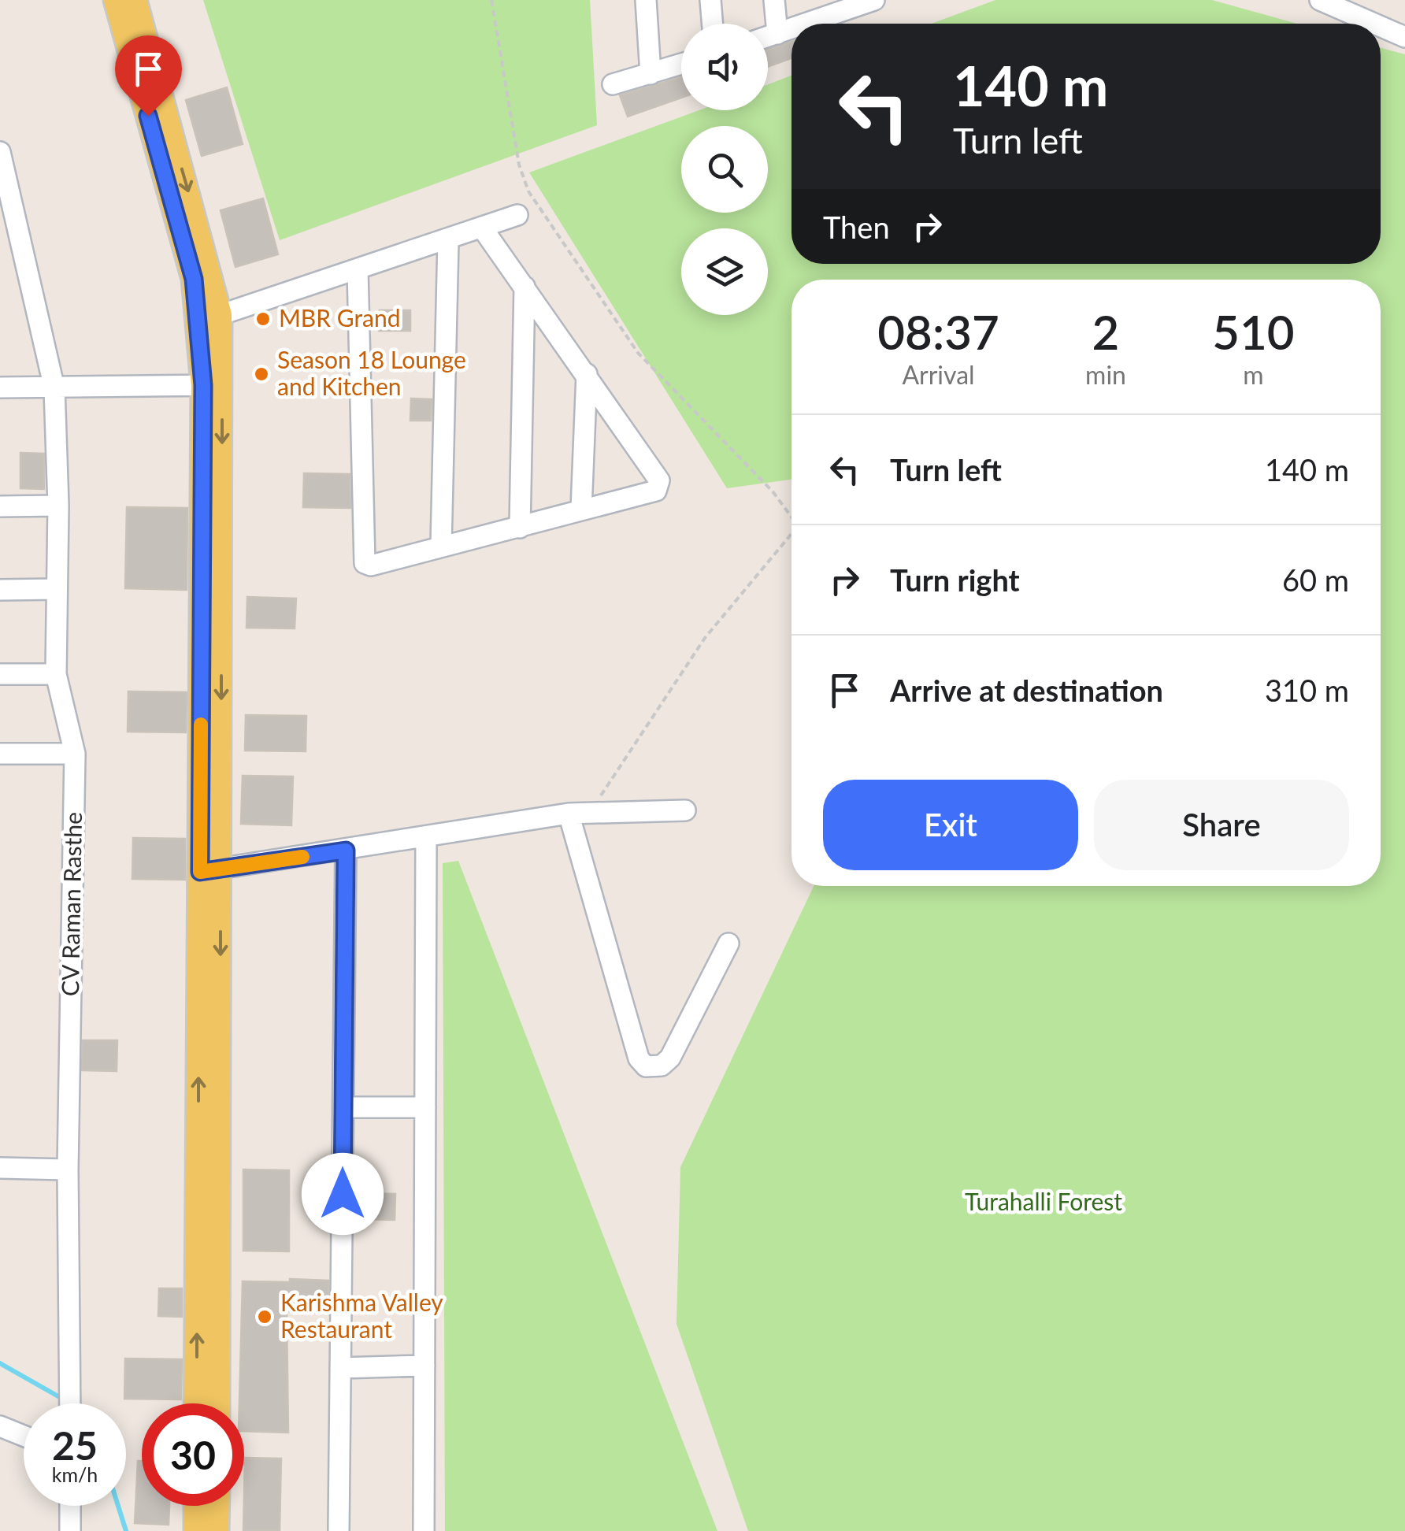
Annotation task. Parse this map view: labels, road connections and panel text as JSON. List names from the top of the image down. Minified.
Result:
{"streets":{"street":["CV Raman Rasthe"]},"parks":["Turahalli Forest"],"places":["MBR Grand","Season 18 Lounge and Kitchen","Karishma Valley Restaurant"],"page":{"turn":["140 m","Turn left"],"then":"Then","eta":["08:37","Arrival","2","min","510","m"],"list":[{"name":"Turn left","value":"140 m"},{"name":"Turn right","value":"60 m"},{"name":"Arrive at destination","value":"310 m"}],"buttons":["Exit","Share"],"speed":"25 km/h","limit":"30"}}
